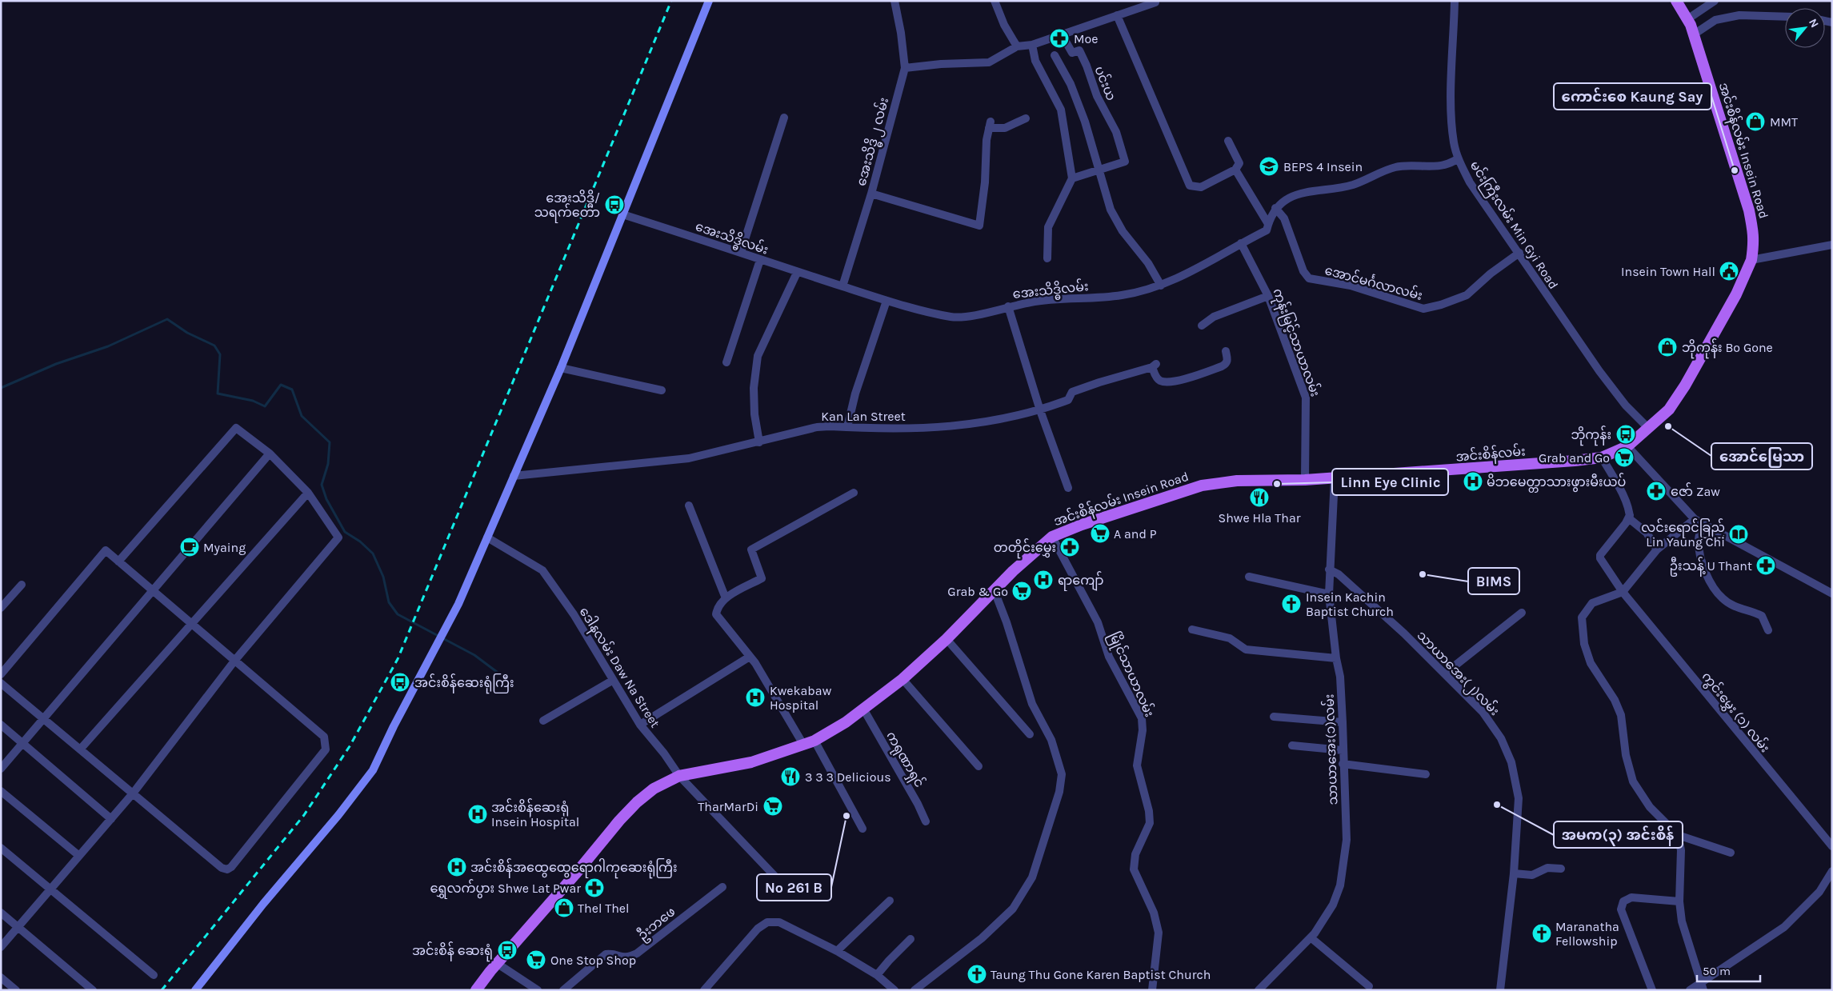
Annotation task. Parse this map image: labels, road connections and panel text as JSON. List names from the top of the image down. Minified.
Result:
{"streets":{"main road":["အင်းစိန်လမ်း Insein Road","အင်းစိန်လမ်း"],"street":["ပင်းယ","အေးသိဒ္ဓိ ၂ လမ်း","မင်းကြီးလမ်း Min Gyi Road","အေးသိဒ္ဓိလမ်း","အောင်မင်္ဂလာလမ်း","ကုန်းမြင့်သာယာလမ်း","Kan Lan Street","ဒေါနလမ်း Daw Na Street","သာယာအေး(၂)လမ်း","မြိုင်သာယာလမ်း","ကွင်းမွှေး (၁) လမ်း","သာယာအေး(၁)လမ်း","ကရုဏာရှင်","ဦးဘဖေ"]},"crossings":[["အေးသိဒ္ဓိ ၂ လမ်း","အေးသိဒ္ဓိလမ်း"],["အင်းစိန်လမ်း Insein Road","မင်းကြီးလမ်း Min Gyi Road"],["အင်းစိန်လမ်း Insein Road","ကုန်းမြင့်သာယာလမ်း"],["အင်းစိန်လမ်း Insein Road","အင်းစိန်လမ်း"],["အင်းစိန်လမ်း Insein Road","ဒေါနလမ်း Daw Na Street"],["အင်းစိန်လမ်း Insein Road","မြိုင်သာယာလမ်း"],["အင်းစိန်လမ်း Insein Road","သာယာအေး(၁)လမ်း"],["အင်းစိန်လမ်း Insein Road","ကရုဏာရှင်"],["မင်းကြီးလမ်း Min Gyi Road","အောင်မင်္ဂလာလမ်း"],["မင်းကြီးလမ်း Min Gyi Road","အင်းစိန်လမ်း"],["အေးသိဒ္ဓိလမ်း","အောင်မင်္ဂလာလမ်း"],["အေးသိဒ္ဓိလမ်း","ကုန်းမြင့်သာယာလမ်း"],["သာယာအေး(၂)လမ်း","သာယာအေး(၁)လမ်း"]],"places":{"pharmacy":["Moe","ဇော် Zaw","တတိုင်းမွှေး","ဦးသန့် U Thant","ရွှေလက်ပွား Shwe Lat Pwar"],"shop":["MMT","ဘိုကုန်း Bo Gone","Thel Thel"],"school or university":["BEPS 4 Insein"],"other":["ကောင်းစေ Kaung Say","အောင်မြေသာ","Linn Eye Clinic","BIMS","အမက(၃) အင်းစိန်","No 261 B"],"bus stop":["အေးသိဒ္ဓိ/ သရက်တော","ဘိုကုန်း","အင်းစိန်ဆေးရုံကြီး","အင်းစိန် ဆေးရုံ"],"public building":["Insein Town Hall"],"supermarket":["Grab and Go","A and P","Grab & Go","TharMarDi","One Stop Shop"],"hospital":["မိဘမေတ္တာသားဖွားမီးယပ်","ရာကျော်","Kwekabaw Hospital","အင်းစိန်ဆေးရုံ Insein Hospital","အင်းစိန်အထွေထွေရောဂါကုဆေးရုံကြီး"],"restaurant":["Shwe Hla Thar","3 3 3 Delicious"],"library":["လင်းရောင်ခြည် Lin Yaung Chi"],"cafe":["Myaing"],"church":["Insein Kachin Baptist Church","Maranatha Fellowship","Taung Thu Gone Karen Baptist Church"]},"scale_bar":"50 m","north":"top right"}
